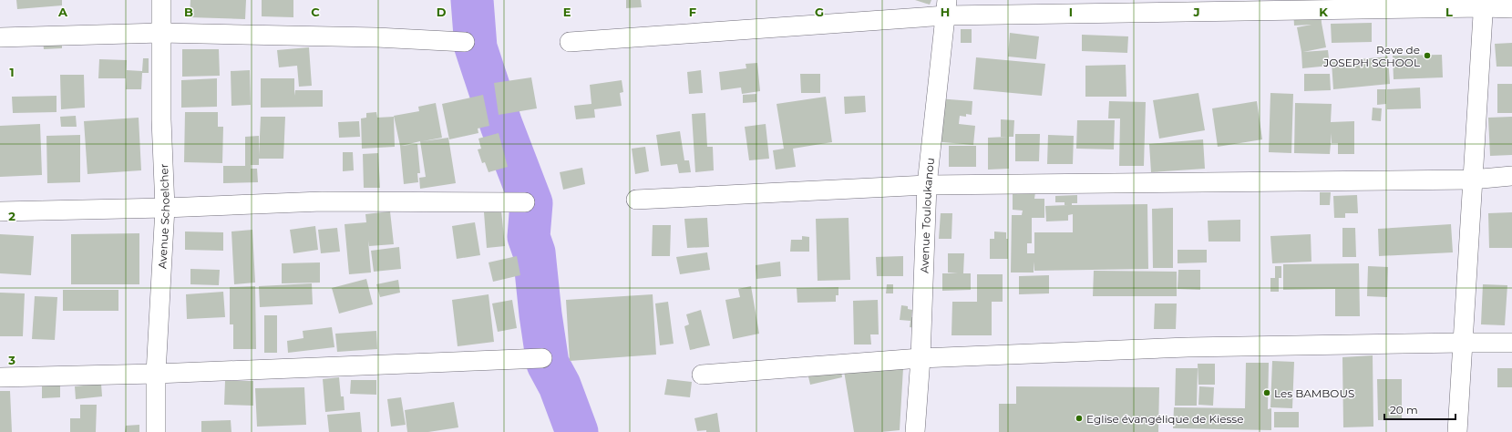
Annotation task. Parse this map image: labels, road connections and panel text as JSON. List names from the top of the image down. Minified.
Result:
{"streets":{"street":["Avenue Schoelcher","Avenue Touloukanou"]},"places":["Reve de JOSEPH SCHOOL","Les BAMBOUS","Eglise évangélique de Kiesse"],"scale_bar":"20 m","grid":{"columns":["A","B","C","D","E","F","G","H","I","J","K","L"],"rows":["1","2","3"]}}
